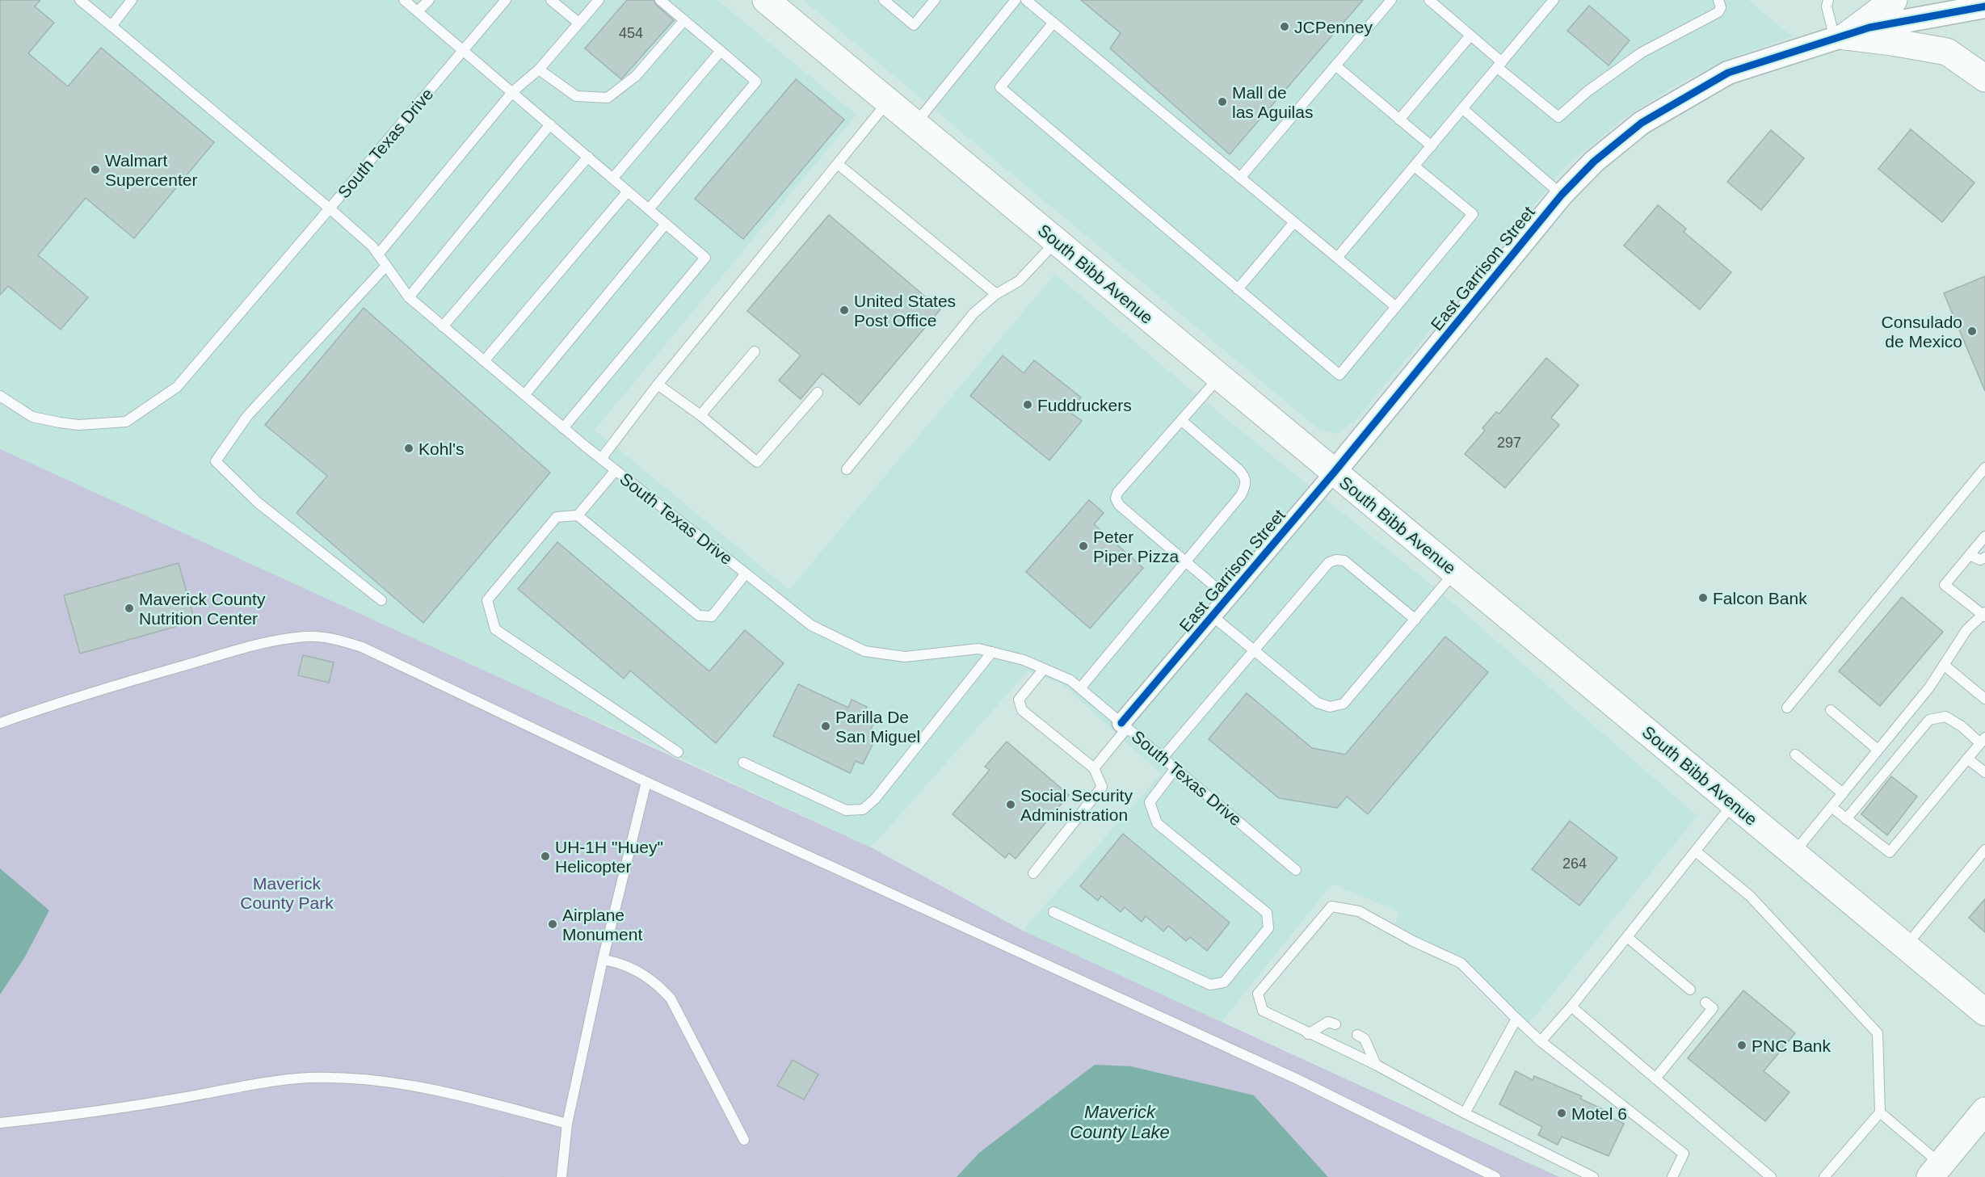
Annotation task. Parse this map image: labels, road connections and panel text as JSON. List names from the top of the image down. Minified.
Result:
{"streets":{"main road":["South Bibb Avenue"],"street":["East Garrison Street"],"lane":["South Texas Drive"]},"crossings":[["South Texas Drive","East Garrison Street"],["East Garrison Street","South Bibb Avenue"]],"water":["Maverick County Lake"],"parks":["Maverick County Park"],"places":["JCPenney","Mall de las Aguilas","Walmart Supercenter","United States Post Office","Consulado de Mexico","Fuddruckers","Kohl's","Peter Piper Pizza","Falcon Bank","Maverick County Nutrition Center","Parilla De San Miguel","Social Security Administration","UH-1H \"Huey\" Helicopter","Airplane Monument","PNC Bank","Motel 6"],"house_numbers":["454","297","264"]}
